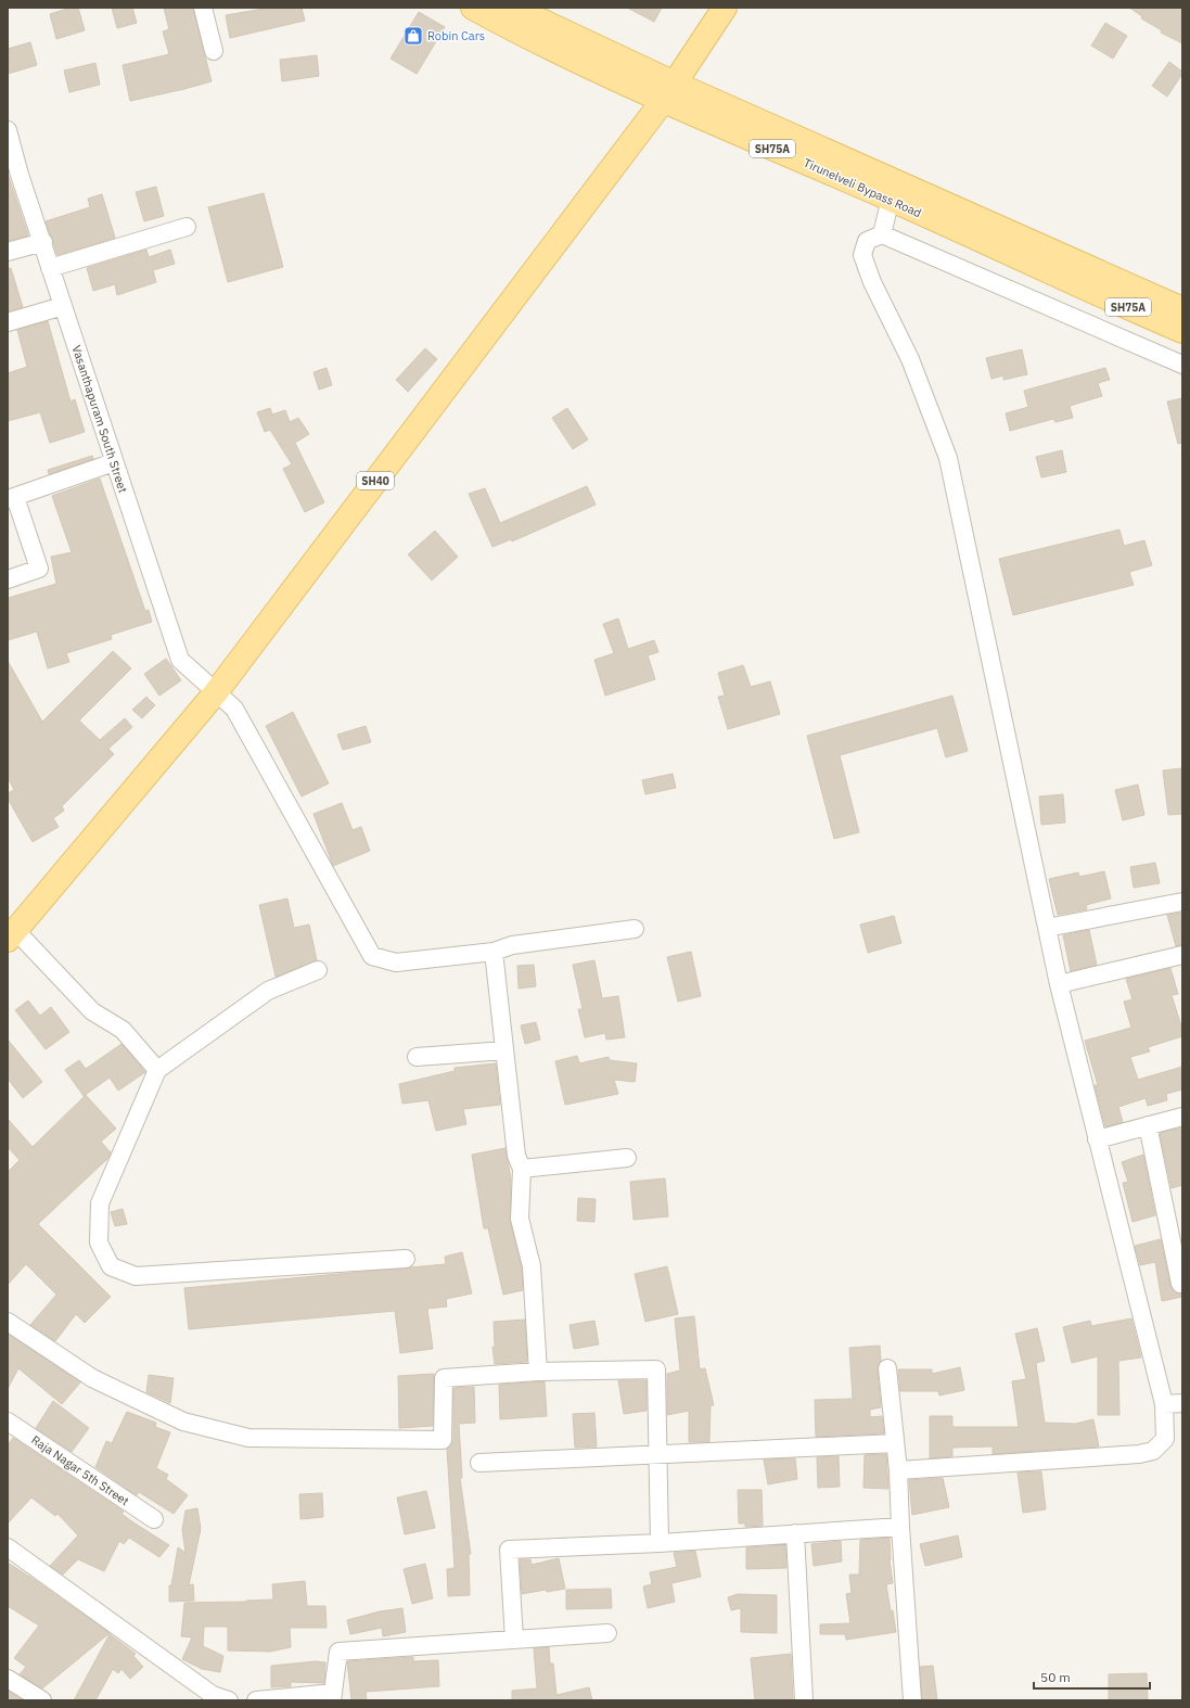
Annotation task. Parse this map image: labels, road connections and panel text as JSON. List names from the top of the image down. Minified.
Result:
{"streets":{"main road":["SH75A","Tirunelveli Bypass Road","SH40"],"street":["Vasanthapuram South Street","Raja Nagar 5th Street"]},"crossings":[["SH75A","Tirunelveli Bypass Road"],["SH75A","SH40"],["Tirunelveli Bypass Road","SH40"],["Vasanthapuram South Street","SH40"]],"places":{"shop":["Robin Cars"]},"scale_bar":"50 m"}
